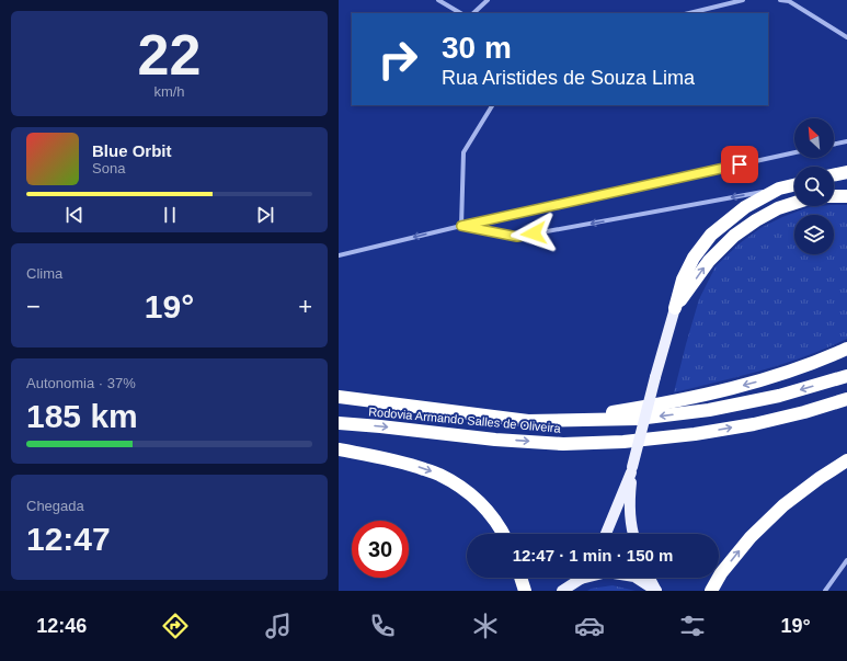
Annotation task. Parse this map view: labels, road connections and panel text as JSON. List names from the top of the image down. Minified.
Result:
{"streets":{"highway":["Rodovia Armando Salles de Oliveira"]},"north":"top left","page":{"tile":[["22","km/h"],"Clima",["Autonomia · 37%","185 km"],["Chegada","12:47"]],"turn":["30 m","Rua Aristides de Souza Lima"],"song":["Blue Orbit","Sona"],"heat":["−","19°","+"],"limit":"30","trip":"12:47 · 1 min · 150 m","tabs":["12:46","19°"]}}
